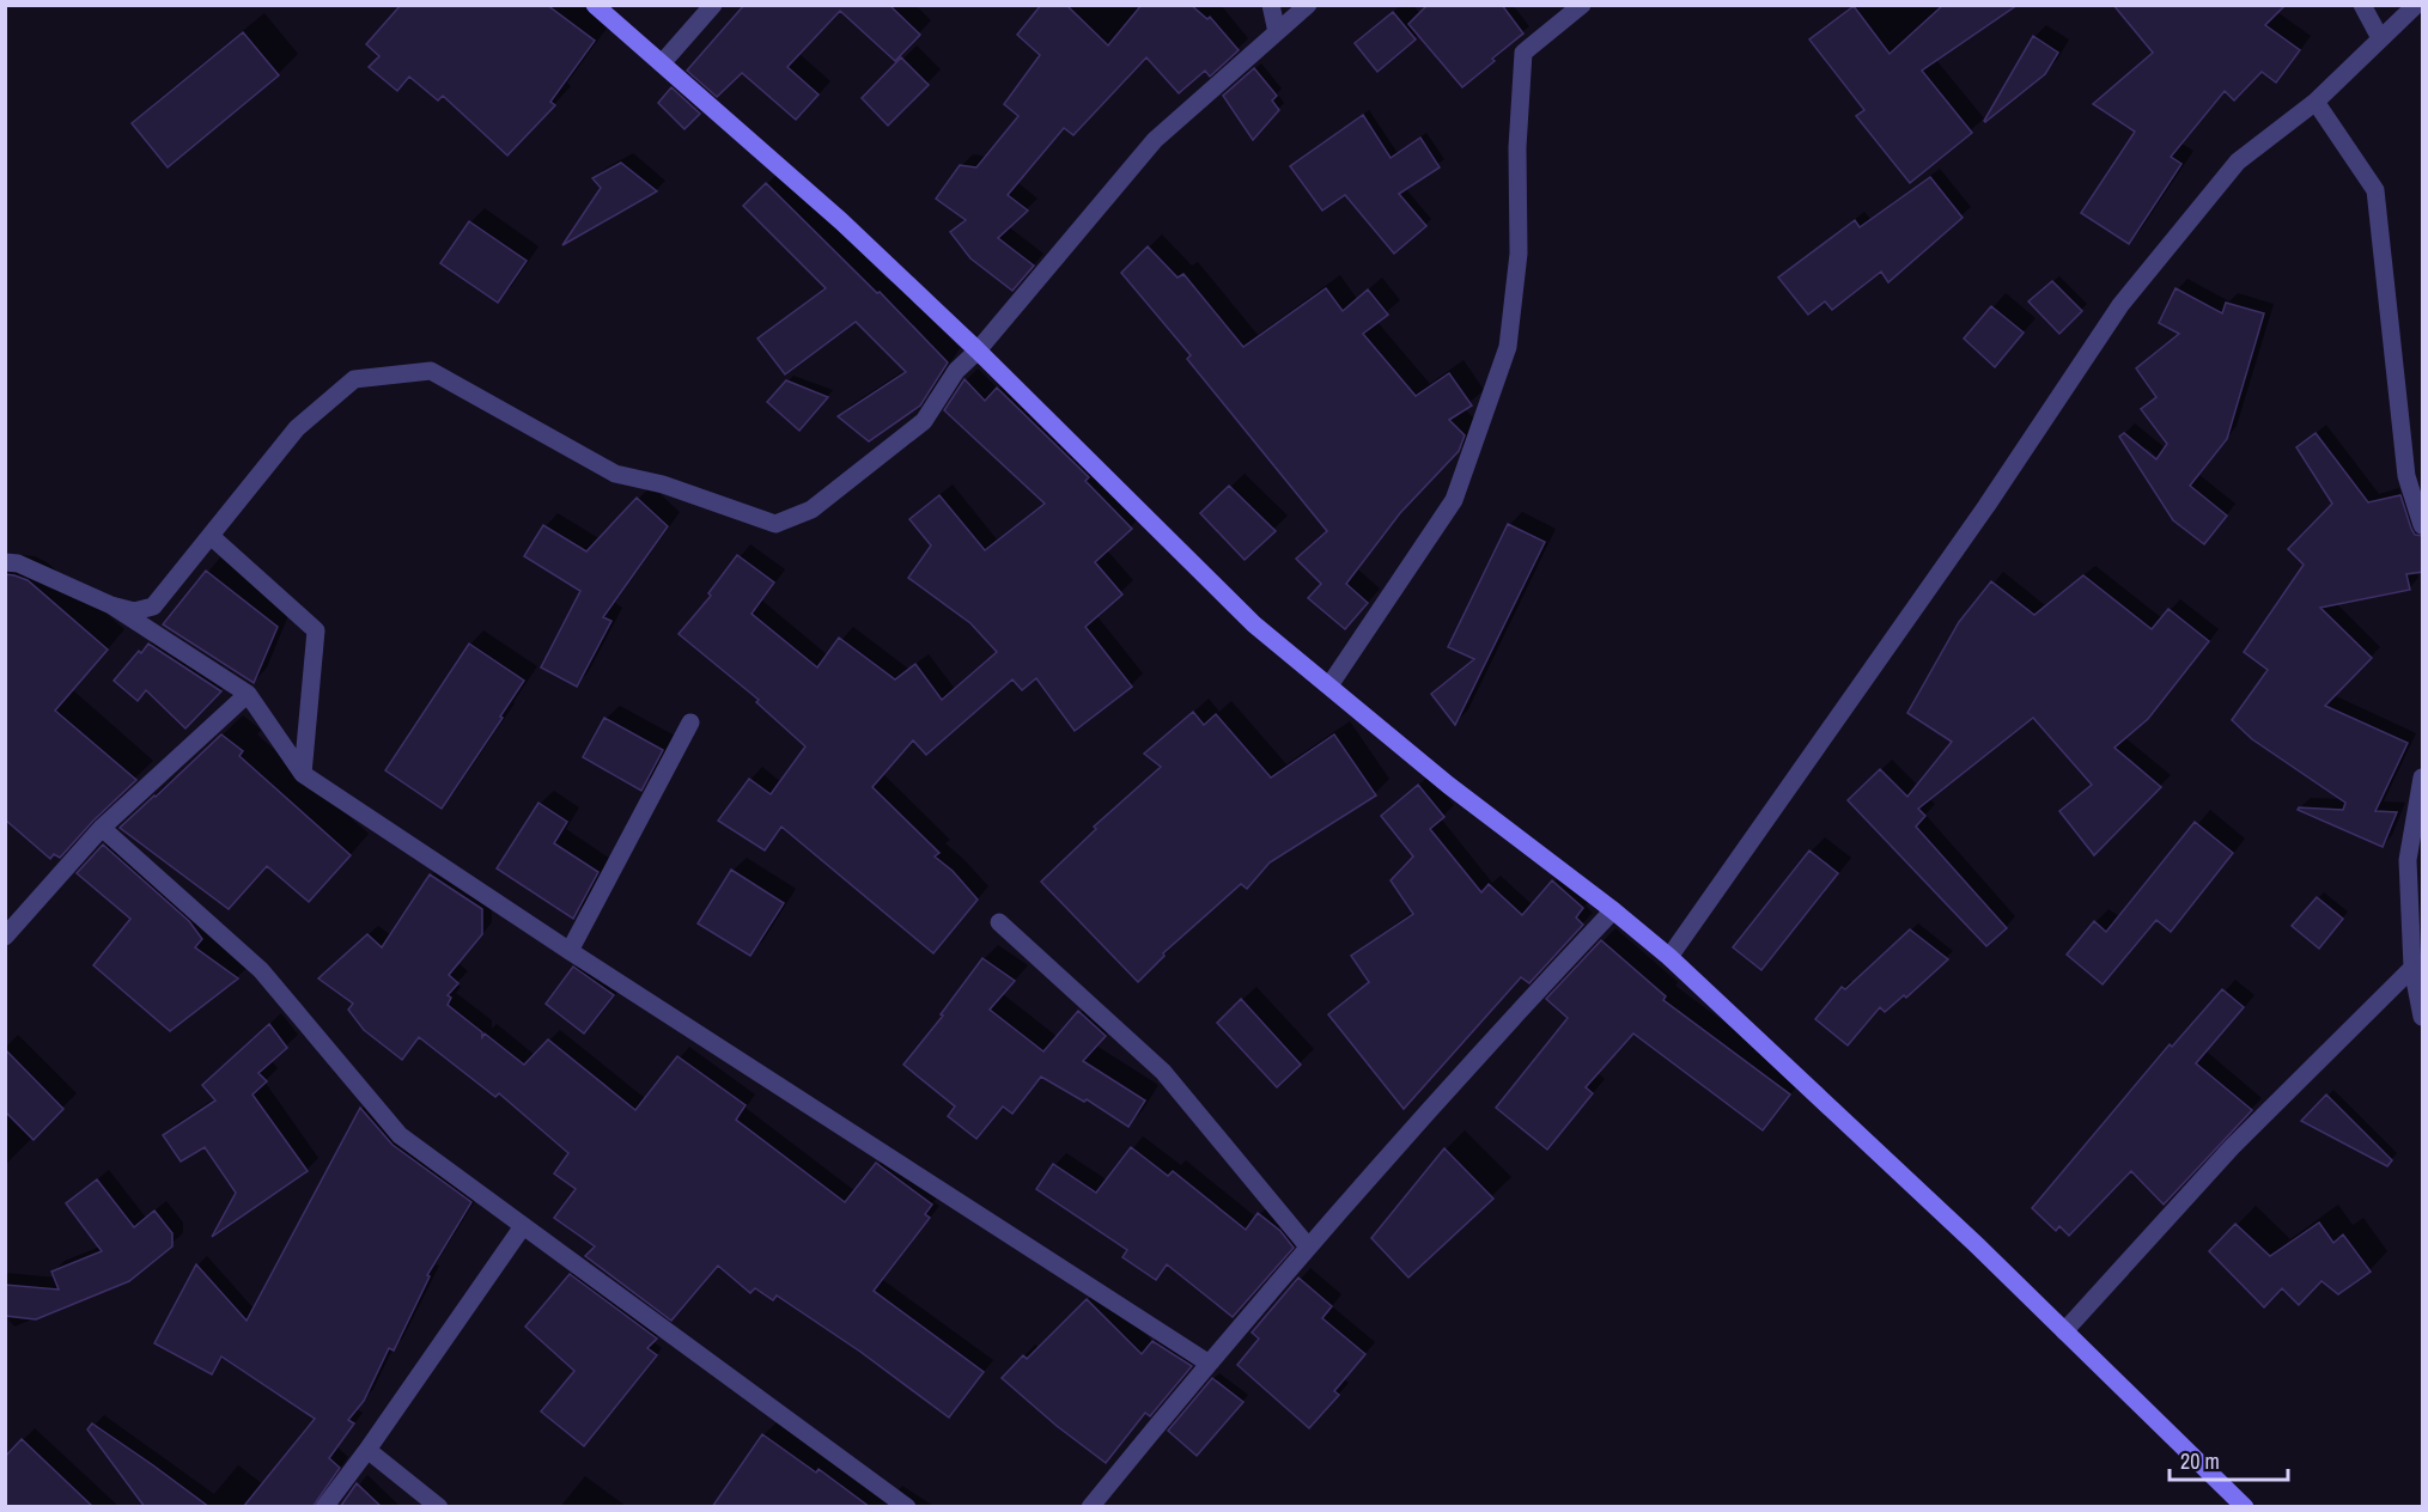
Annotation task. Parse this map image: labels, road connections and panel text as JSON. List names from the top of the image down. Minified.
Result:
{"scale_bar":"20 m"}
